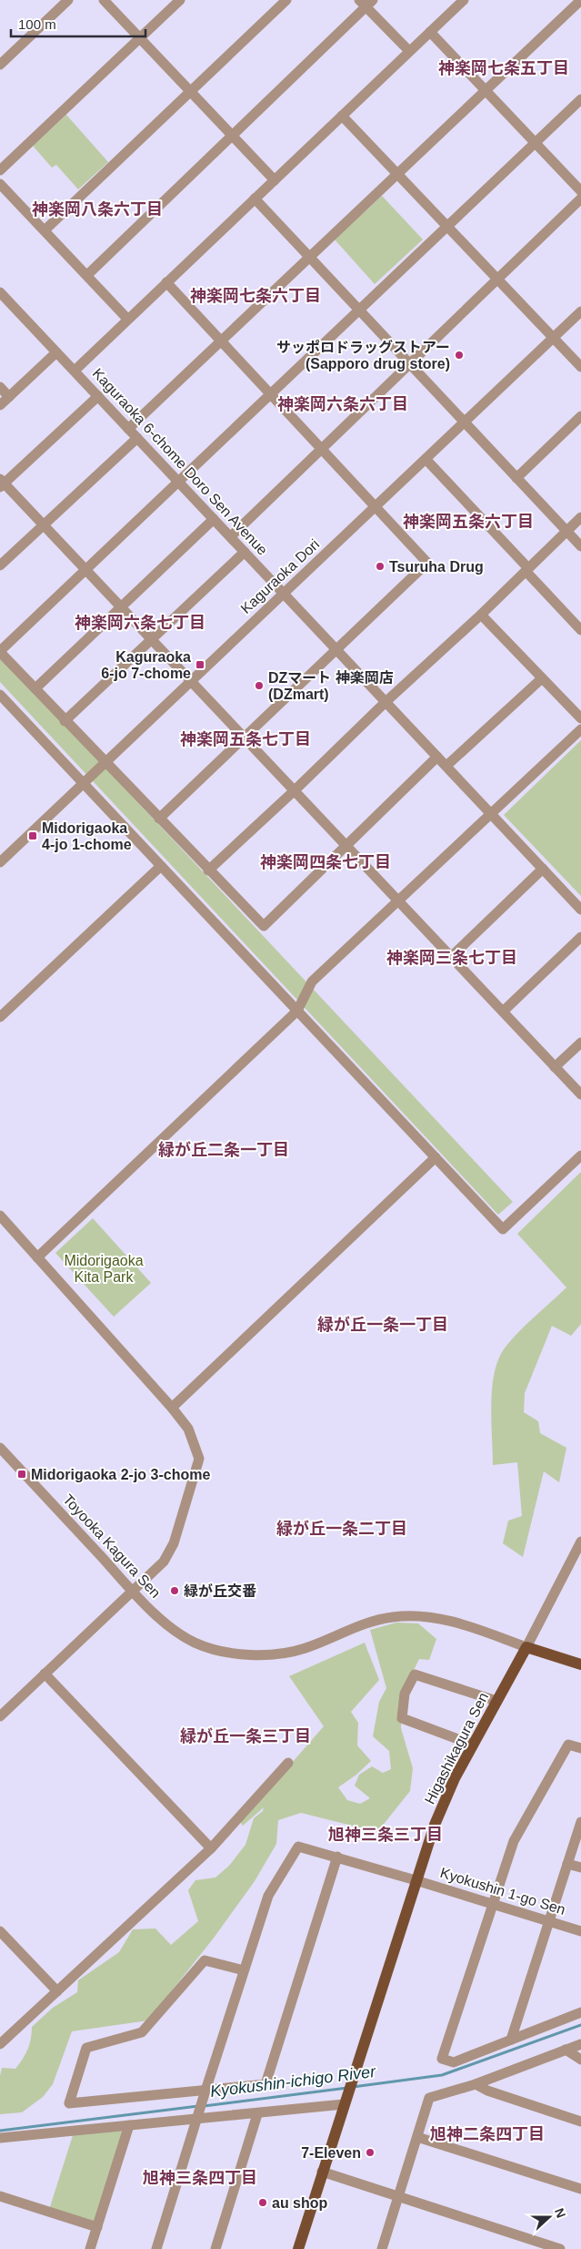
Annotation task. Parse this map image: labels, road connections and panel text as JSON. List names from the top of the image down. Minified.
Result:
{"streets":{"main road":["Toyooka Kagura Sen","Higashikagura Sen"],"street":["Kaguraoka 6-chome Doro Sen Avenue","Kaguraoka Dori","Kyokushin 1-go Sen"]},"crossings":[["Kaguraoka 6-chome Doro Sen Avenue","Kaguraoka Dori"],["Toyooka Kagura Sen","Higashikagura Sen"],["Higashikagura Sen","Kyokushin 1-go Sen"]],"districts":["神楽岡七条五丁目","神楽岡八条六丁目","神楽岡七条六丁目","神楽岡六条六丁目","神楽岡五条六丁目","神楽岡六条七丁目","神楽岡五条七丁目","神楽岡四条七丁目","神楽岡三条七丁目","緑が丘二条一丁目","緑が丘一条一丁目","緑が丘一条二丁目","緑が丘一条三丁目","旭神三条三丁目","旭神二条四丁目","旭神三条四丁目"],"water":["Kyokushin-ichigo River"],"parks":["Midorigaoka Kita Park"],"places":{"other":["サッポロドラッグストアー (Sapporo drug store)","Tsuruha Drug","DZマート 神楽岡店 (DZmart)","緑が丘交番","7-Eleven","au shop"],"transit":["Kaguraoka 6-jo 7-chome","Midorigaoka 4-jo 1-chome","Midorigaoka 2-jo 3-chome"]},"scale_bar":"100 m","north":"right"}
